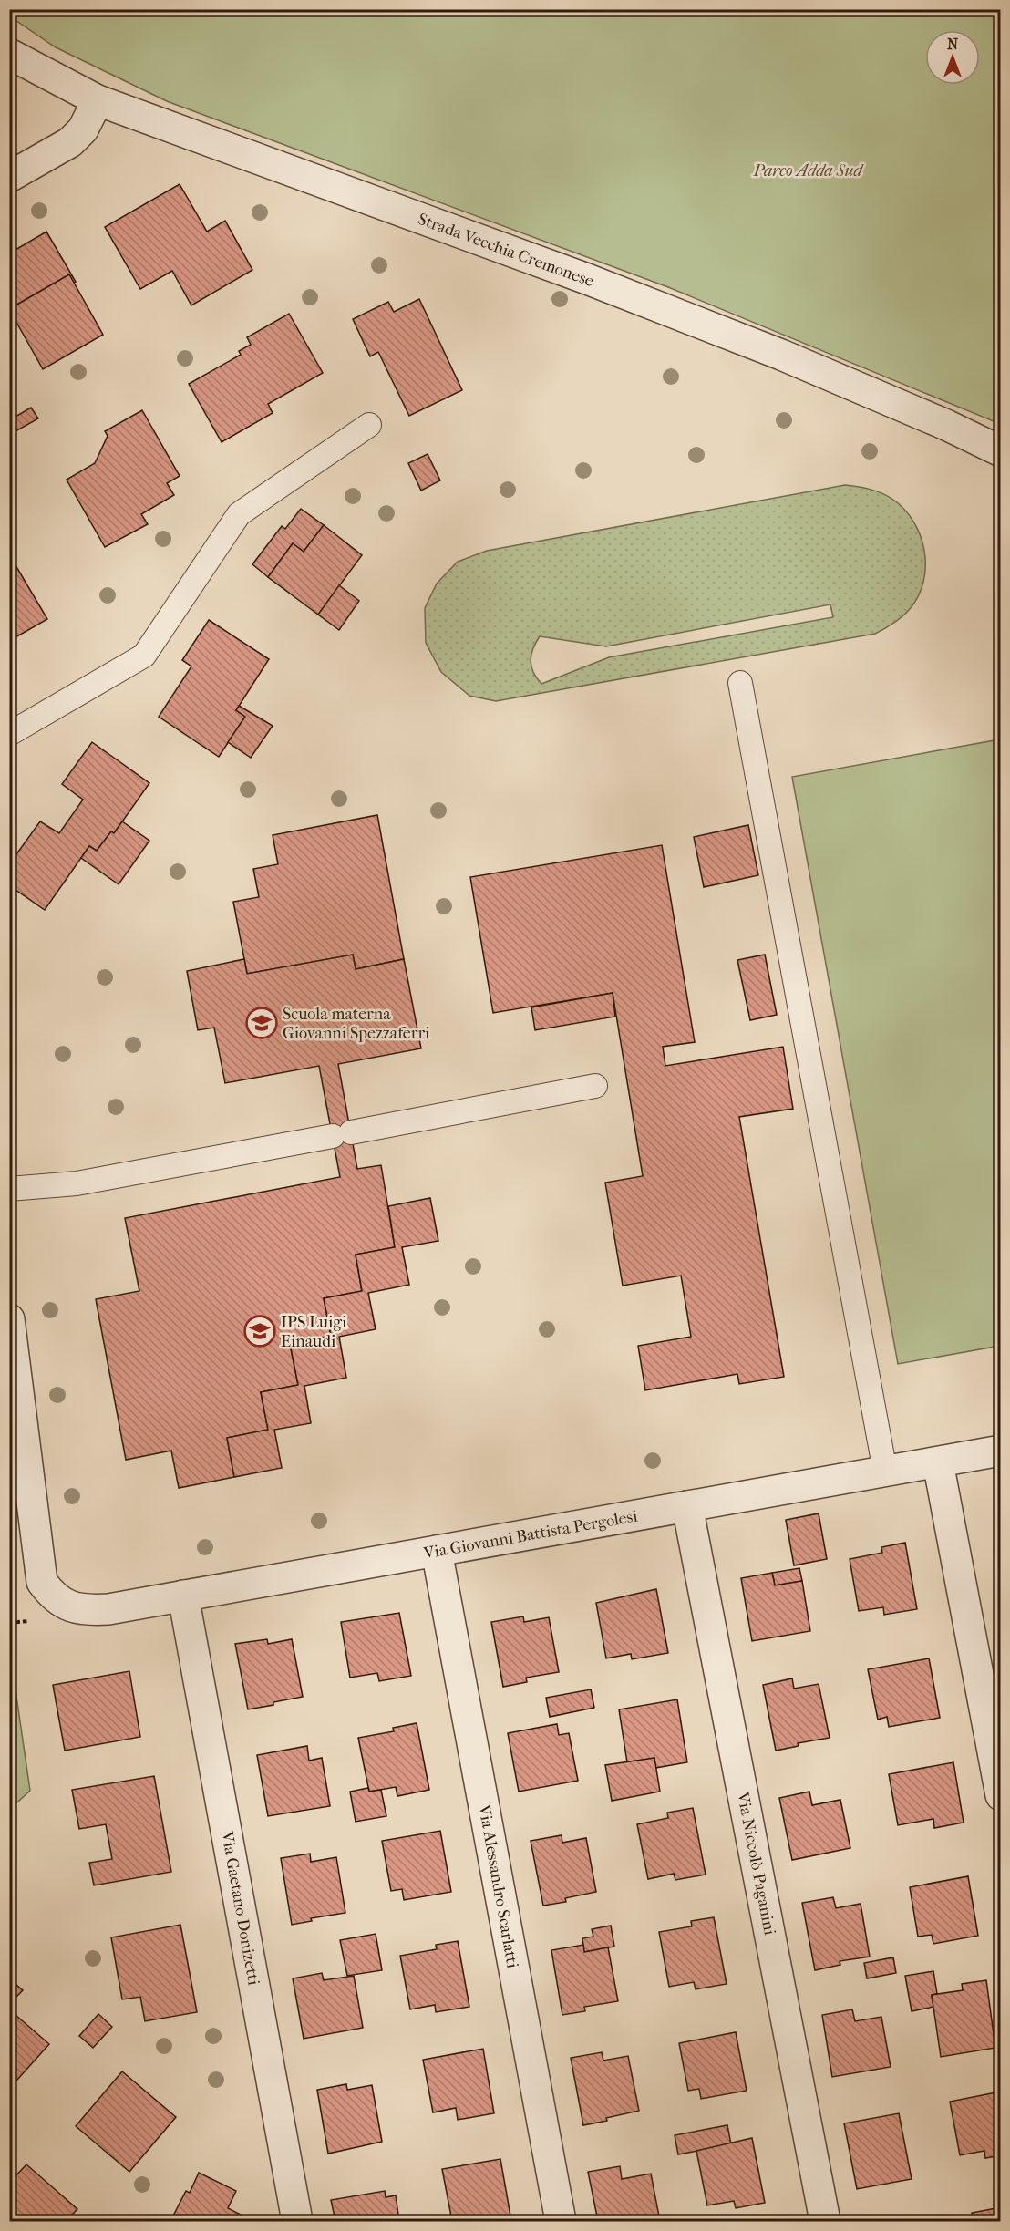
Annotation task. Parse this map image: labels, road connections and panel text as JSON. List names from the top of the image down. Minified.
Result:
{"streets":{"street":["Strada Vecchia Cremonese","Via Giovanni Battista Pergolesi","Via Niccolò Paganini","Via Alessandro Scarlatti","Via Gaetano Donizetti"]},"crossings":[["Via Giovanni Battista Pergolesi","Via Niccolò Paganini"],["Via Giovanni Battista Pergolesi","Via Alessandro Scarlatti"],["Via Giovanni Battista Pergolesi","Via Gaetano Donizetti"]],"parks":["Parco Adda Sud"],"places":{"school or university":["Scuola materna Giovanni Spezzaferri","IPS Luigi Einaudi"]},"north":"top"}
